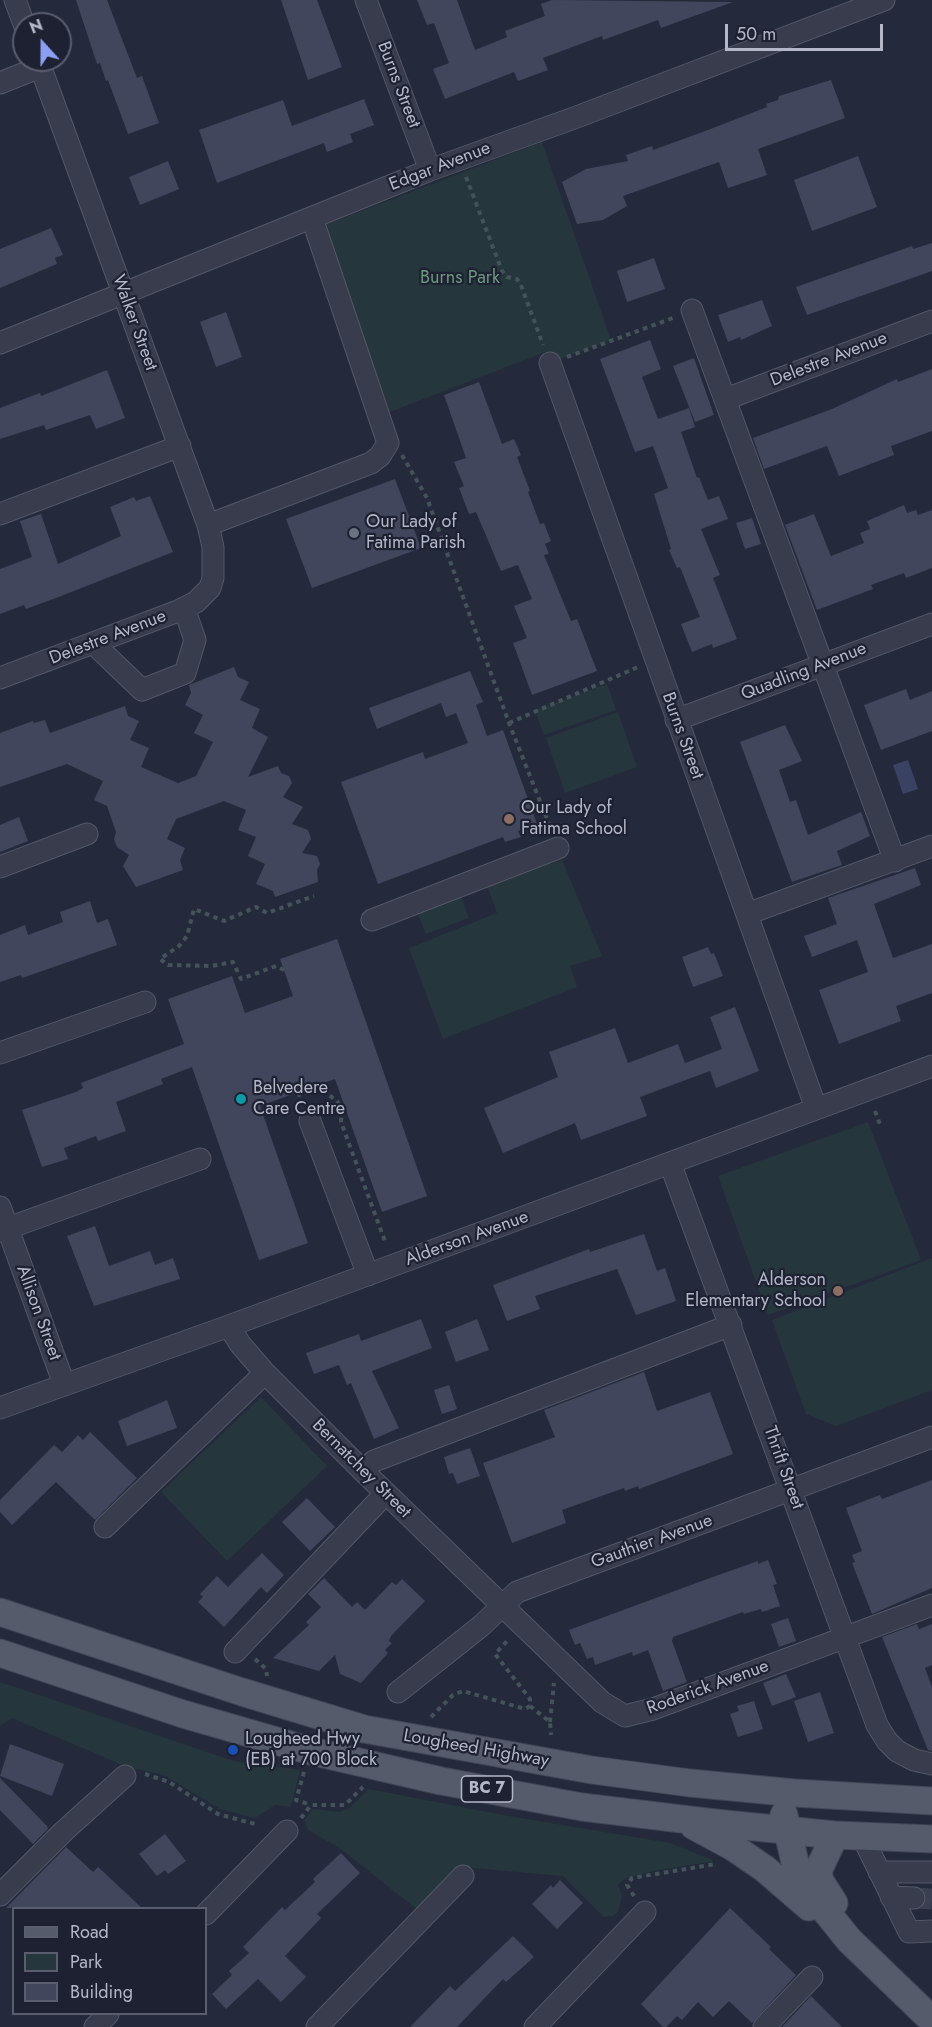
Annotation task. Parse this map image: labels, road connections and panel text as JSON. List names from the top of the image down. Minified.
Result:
{"streets":{"main road":["Lougheed Highway","BC 7"],"street":["Burns Street","Edgar Avenue","Walker Street","Delestre Avenue","Quadling Avenue","Alderson Avenue","Allison Street","Thrift Street","Bernatchey Street","Gauthier Avenue","Roderick Avenue"]},"crossings":[["Burns Street","Edgar Avenue"],["Burns Street","Quadling Avenue"],["Burns Street","Alderson Avenue"],["Edgar Avenue","Walker Street"],["Walker Street","Delestre Avenue"],["Alderson Avenue","Allison Street"],["Alderson Avenue","Thrift Street"],["Alderson Avenue","Bernatchey Street"],["Thrift Street","Gauthier Avenue"],["Thrift Street","Roderick Avenue"],["Bernatchey Street","Gauthier Avenue"],["Bernatchey Street","Roderick Avenue"],["Gauthier Avenue","Roderick Avenue"]],"parks":["Burns Park"],"places":["Our Lady of Fatima Parish","Our Lady of Fatima School","Belvedere Care Centre","Alderson Elementary School","Lougheed Hwy (EB) at 700 Block"],"legend":["Road","Park","Building"],"scale_bar":"50 m","north":"top"}
